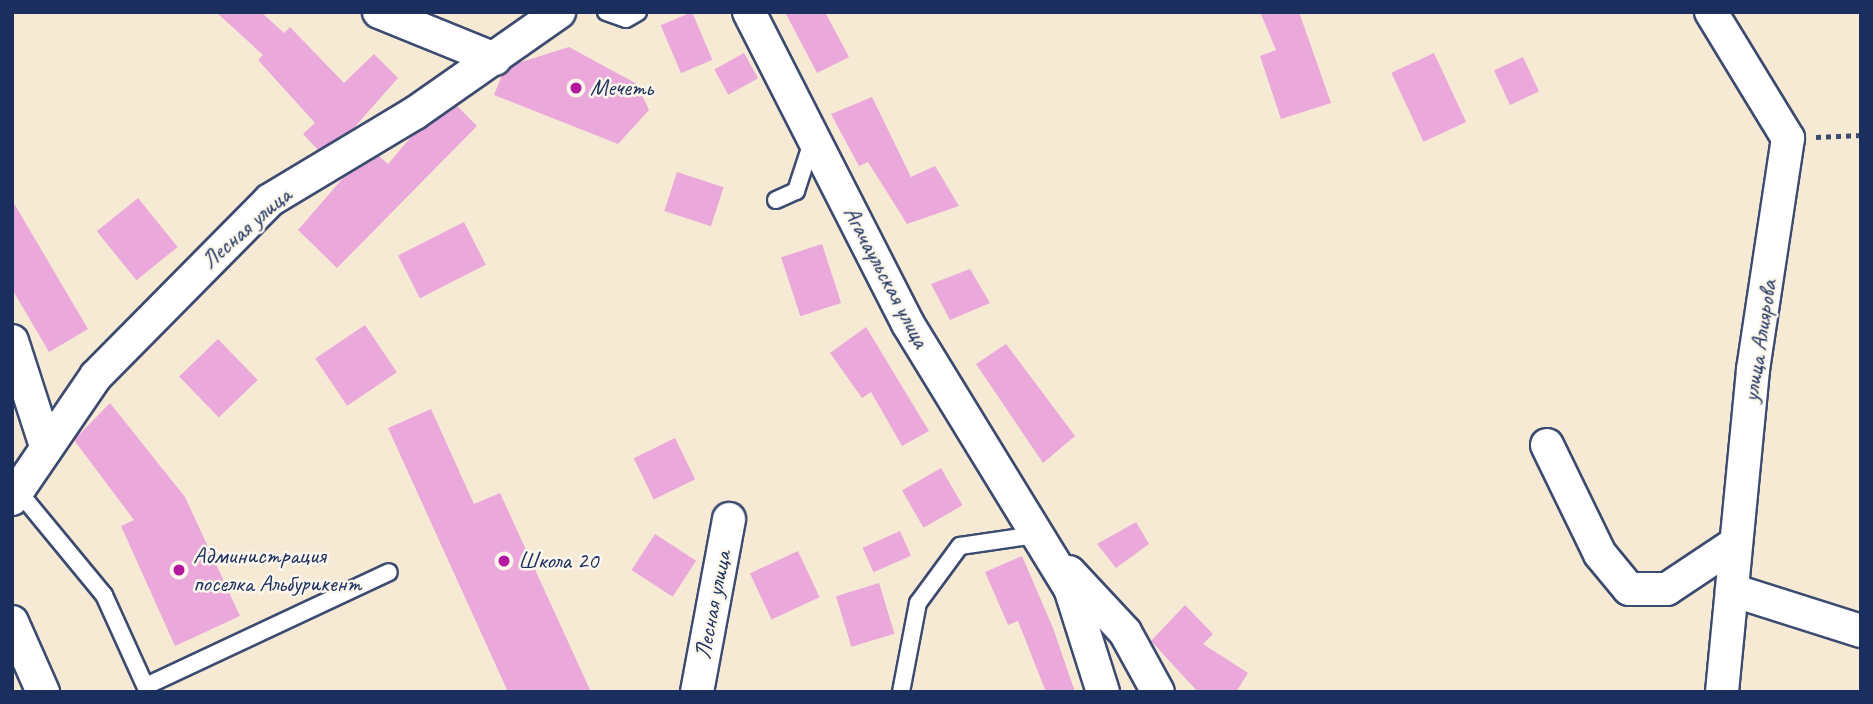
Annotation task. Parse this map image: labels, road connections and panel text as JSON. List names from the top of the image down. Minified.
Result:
{"streets":{"street":["Лесная улица","Агачаульская улица","улица Алиярова"]},"places":["Мечеть","Школа 20","Администрация поселка Альбурикент"]}
